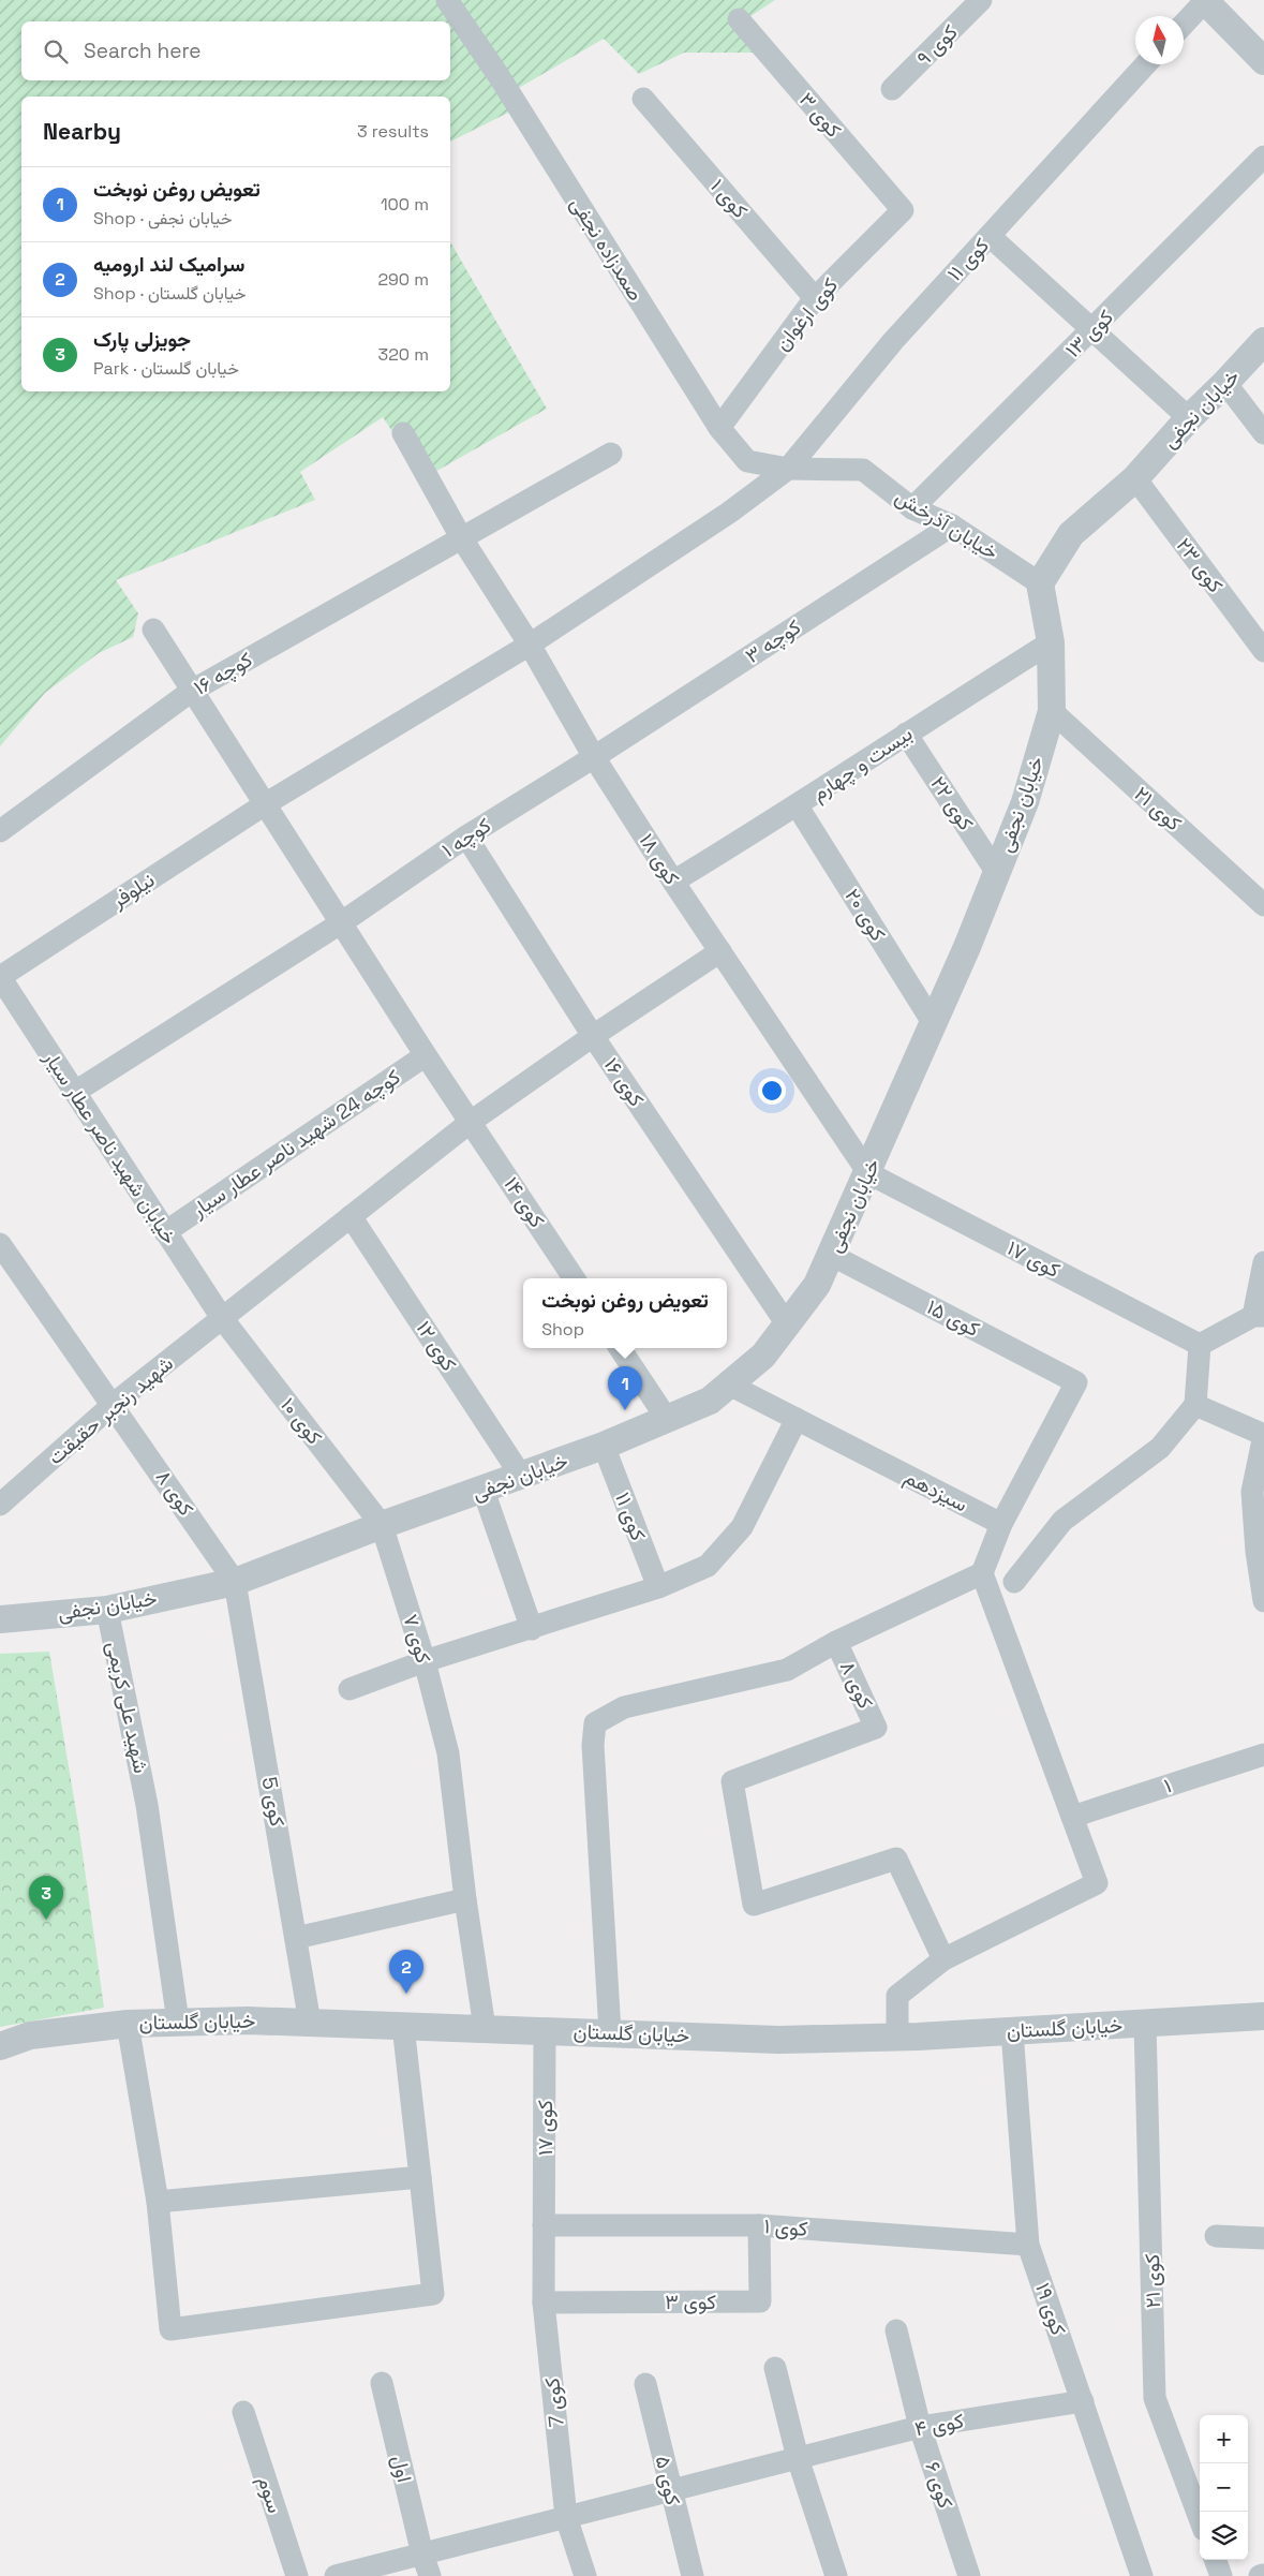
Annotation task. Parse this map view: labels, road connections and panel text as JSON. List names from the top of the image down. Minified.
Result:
{"streets":{"street":["کوی ۹","کوی ۳","کوی ۱","صمدزاده نجفی","کوی ۱۱","کوی ارغوان","کوی ۱۳","خیابان نجفی","خیابان آذرخش","کوی ۲۳","کوچه ۳","کوچه ۱۶","بیست و چهارم","کوی ۲۲","کوی ۲۱","کوچه ۱","کوی ۱۸","نیلوفر","کوی ۲۰","کوی ۱۶","کوچه 24 شهید ناصر عطار سیار","خیابان شهید ناصر عطار سیار","کوی ۱۴","کوی ۱۷","کوی ۱۵","کوی ۱۲","شهید رنجبر حقیقت","کوی ۱۰","سیزدهم","کوی ۸","کوی ۷","شهید علی کریمی","۱","کوی 5","خیابان گلستان","کوی ۱۹","کوی 7","کوی ۴","اول","کوی ۵","کوی ۶","سوم"]},"crossings":[["کوی ۳","کوی ۱"],["کوی ۳","کوی ارغوان"],["کوی ۳","کوی 7"],["کوی ۱","کوی ارغوان"],["کوی ۱","کوی ۱۷"],["کوی ۱","کوی ۱۹"],["کوی ۱","کوی 7"],["صمدزاده نجفی","کوی ۱۱"],["صمدزاده نجفی","کوی ارغوان"],["صمدزاده نجفی","خیابان آذرخش"],["کوی ۱۱","خیابان نجفی"],["کوی ۱۱","خیابان آذرخش"],["کوی ۱۱","کوی ۱۸"],["کوی ۱۱","نیلوفر"],["کوی ۱۳","خیابان آذرخش"],["خیابان نجفی","خیابان آذرخش"],["خیابان نجفی","کوی ۲۳"],["خیابان نجفی","بیست و چهارم"],["خیابان نجفی","کوی ۲۲"],["خیابان نجفی","کوی ۲۱"],["خیابان نجفی","کوی ۱۸"],["خیابان نجفی","کوی ۲۰"],["خیابان نجفی","کوی ۱۶"],["خیابان نجفی","کوی ۱۷"],["خیابان نجفی","کوی ۱۵"],["خیابان نجفی","کوی ۱۲"],["خیابان نجفی","کوی ۱۰"],["خیابان نجفی","سیزدهم"],["خیابان نجفی","کوی ۸"],["خیابان نجفی","کوی ۷"],["خیابان نجفی","شهید علی کریمی"],["خیابان نجفی","کوی 5"],["خیابان آذرخش","کوچه ۳"],["کوچه ۳","کوچه ۱"],["کوچه ۳","کوی ۱۸"],["کوچه ۱۶","کوی ۱۸"],["کوچه ۱۶","کوی ۱۴"],["بیست و چهارم","کوی ۲۲"],["بیست و چهارم","کوی ۱۸"],["بیست و چهارم","کوی ۲۰"],["کوی ۲۱","خیابان گلستان"],["کوچه ۱","کوی ۱۸"],["کوچه ۱","کوی ۱۶"],["کوچه ۱","خیابان شهید ناصر عطار سیار"],["کوچه ۱","کوی ۱۴"],["کوی ۱۸","نیلوفر"],["کوی ۱۸","کوی ۱۷"],["کوی ۱۸","شهید رنجبر حقیقت"],["نیلوفر","خیابان شهید ناصر عطار سیار"],["نیلوفر","کوی ۱۴"],["کوی ۱۶","شهید رنجبر حقیقت"],["کوچه 24 شهید ناصر عطار سیار","خیابان شهید ناصر عطار سیار"],["کوچه 24 شهید ناصر عطار سیار","کوی ۱۴"],["خیابان شهید ناصر عطار سیار","شهید رنجبر حقیقت"],["خیابان شهید ناصر عطار سیار","کوی ۱۰"],["کوی ۱۴","شهید رنجبر حقیقت"],["کوی ۱۷","خیابان گلستان"],["کوی ۱۷","کوی 7"],["کوی ۱۵","سیزدهم"],["کوی ۱۲","شهید رنجبر حقیقت"],["شهید رنجبر حقیقت","کوی ۱۰"],["شهید رنجبر حقیقت","کوی ۸"],["کوی ۱۰","کوی ۷"],["کوی ۸","کوی 5"],["کوی ۷","خیابان گلستان"],["شهید علی کریمی","خیابان گلستان"],["کوی 5","خیابان گلستان"],["خیابان گلستان","کوی ۱۹"],["کوی ۱۹","کوی ۴"],["کوی 7","کوی ۴"],["کوی ۴","اول"],["کوی ۴","کوی ۵"],["کوی ۴","کوی ۶"]],"north":"top","page":{"search":"Search here","heading":["Nearby","3 results"],"list":[{"mark":"1","name":"تعویض روغن نوبخت","note":"Shop · خیابان نجفی","value":"100 m"},{"mark":"2","name":"سرامیک لند ارومیه","note":"Shop · خیابان گلستان","value":"290 m"},{"mark":"3","name":"جویزلی پارک","note":"Park · خیابان گلستان","value":"320 m"}],"popup":["تعویض روغن نوبخت","Shop"],"pins":["1","3","2"],"map_buttons":["+","−"]}}
